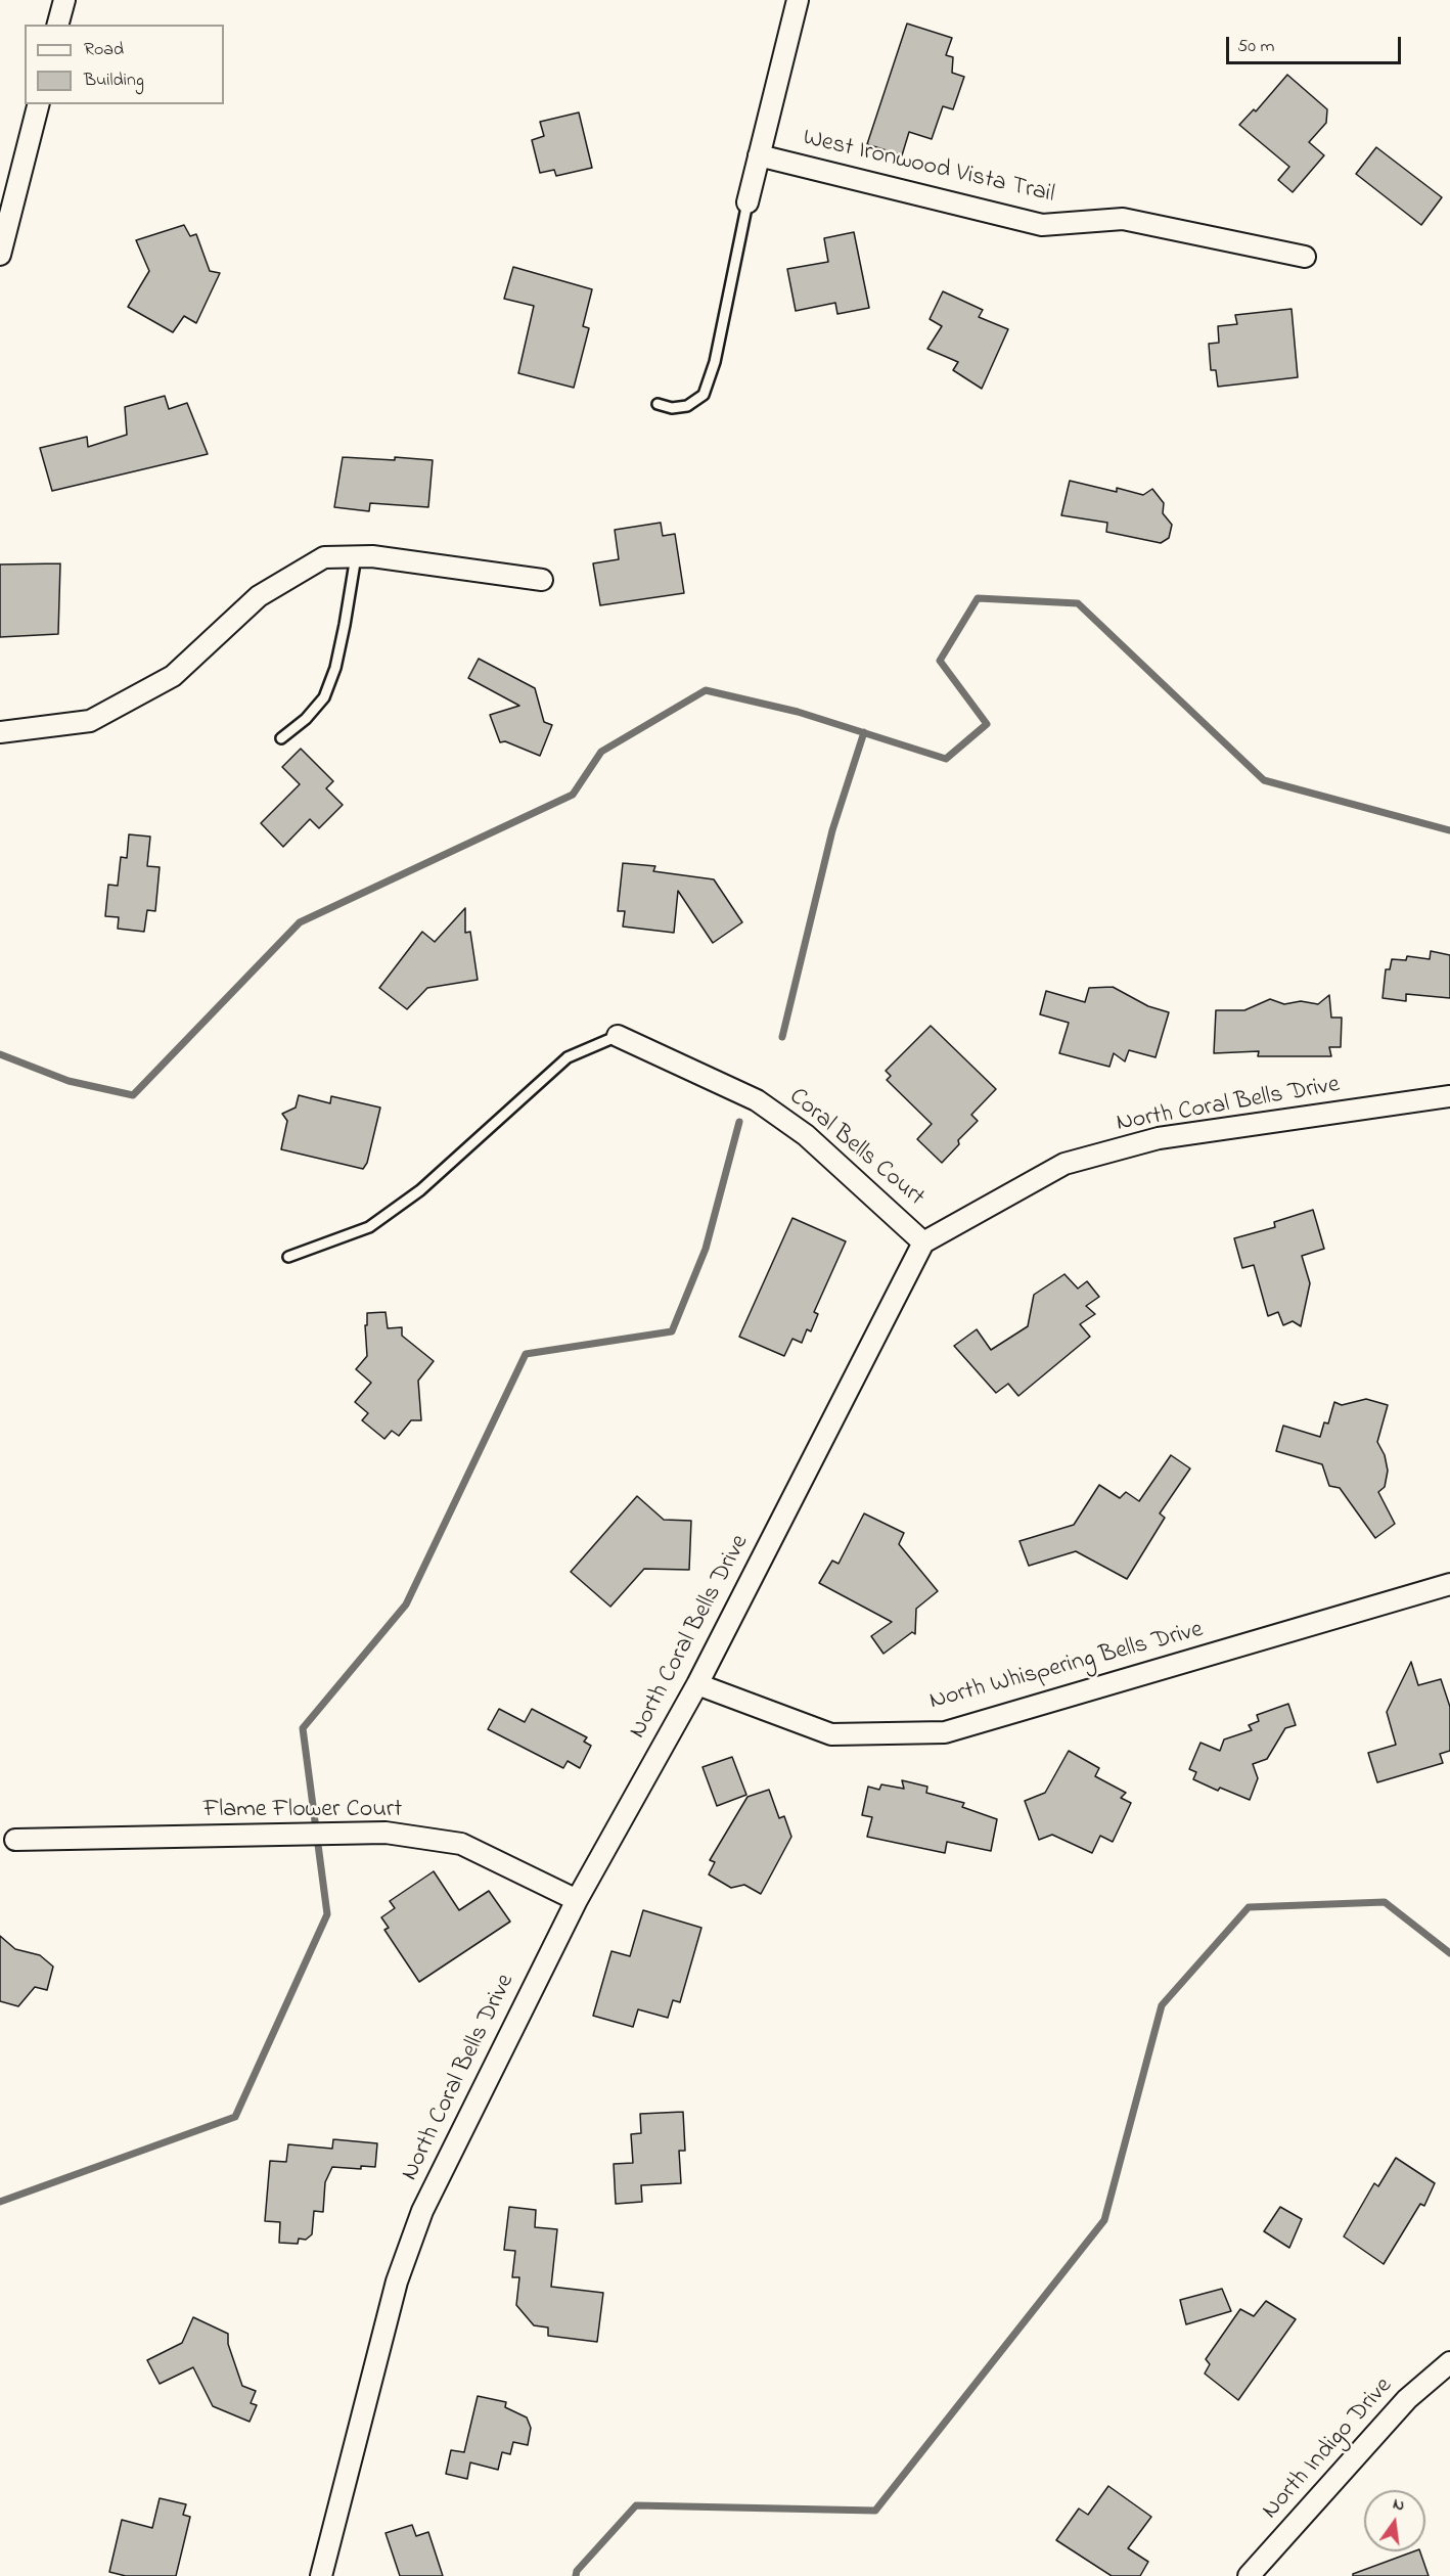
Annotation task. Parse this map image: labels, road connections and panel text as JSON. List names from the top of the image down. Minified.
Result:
{"streets":{"street":["West Ironwood Vista Trail","North Coral Bells Drive","Coral Bells Court","North Whispering Bells Drive","Flame Flower Court","North Indigo Drive"]},"crossings":[["North Coral Bells Drive","Coral Bells Court"],["North Coral Bells Drive","North Whispering Bells Drive"],["North Coral Bells Drive","Flame Flower Court"]],"legend":["Road","Building"],"scale_bar":"50 m","north":"top"}
